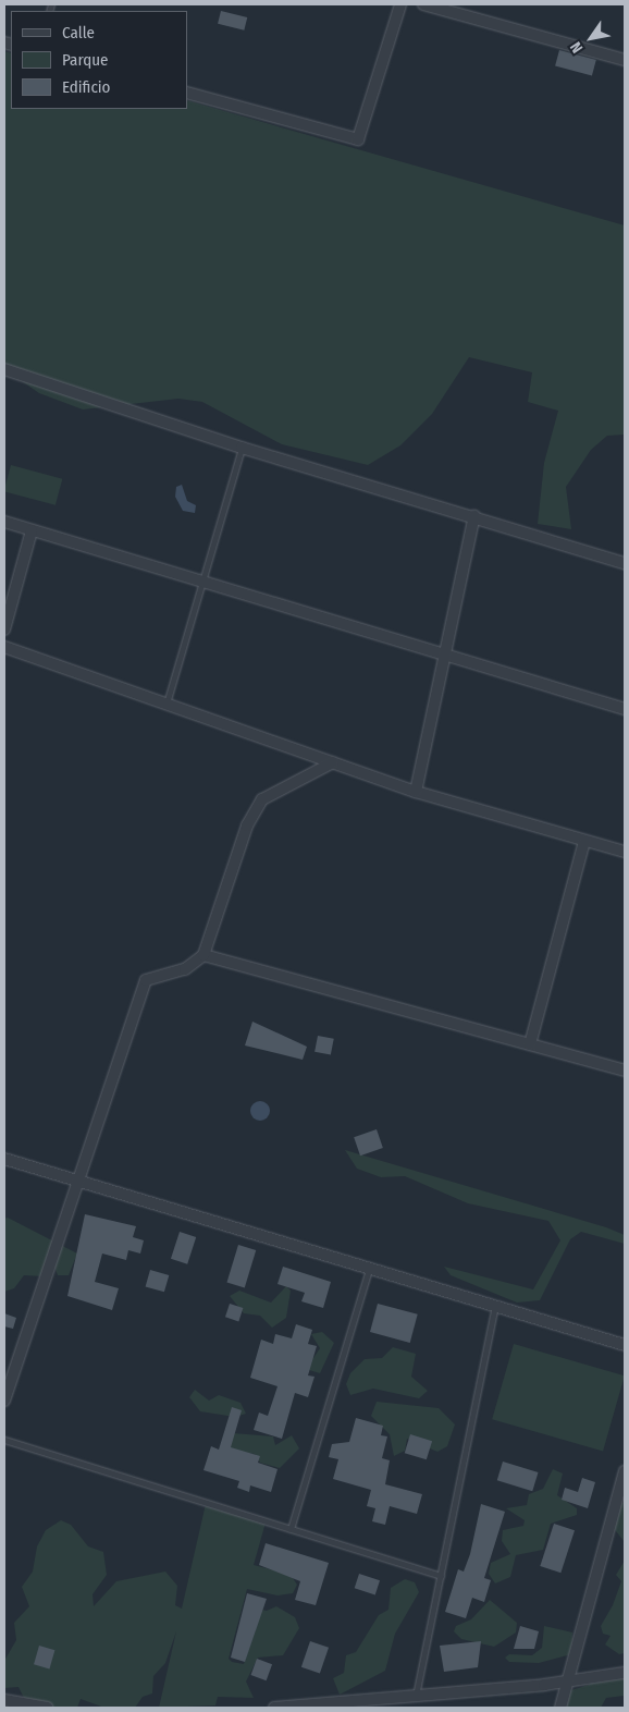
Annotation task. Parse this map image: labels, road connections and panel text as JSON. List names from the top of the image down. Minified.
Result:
{"legend":["Calle","Parque","Edificio"],"north":"bottom left"}
